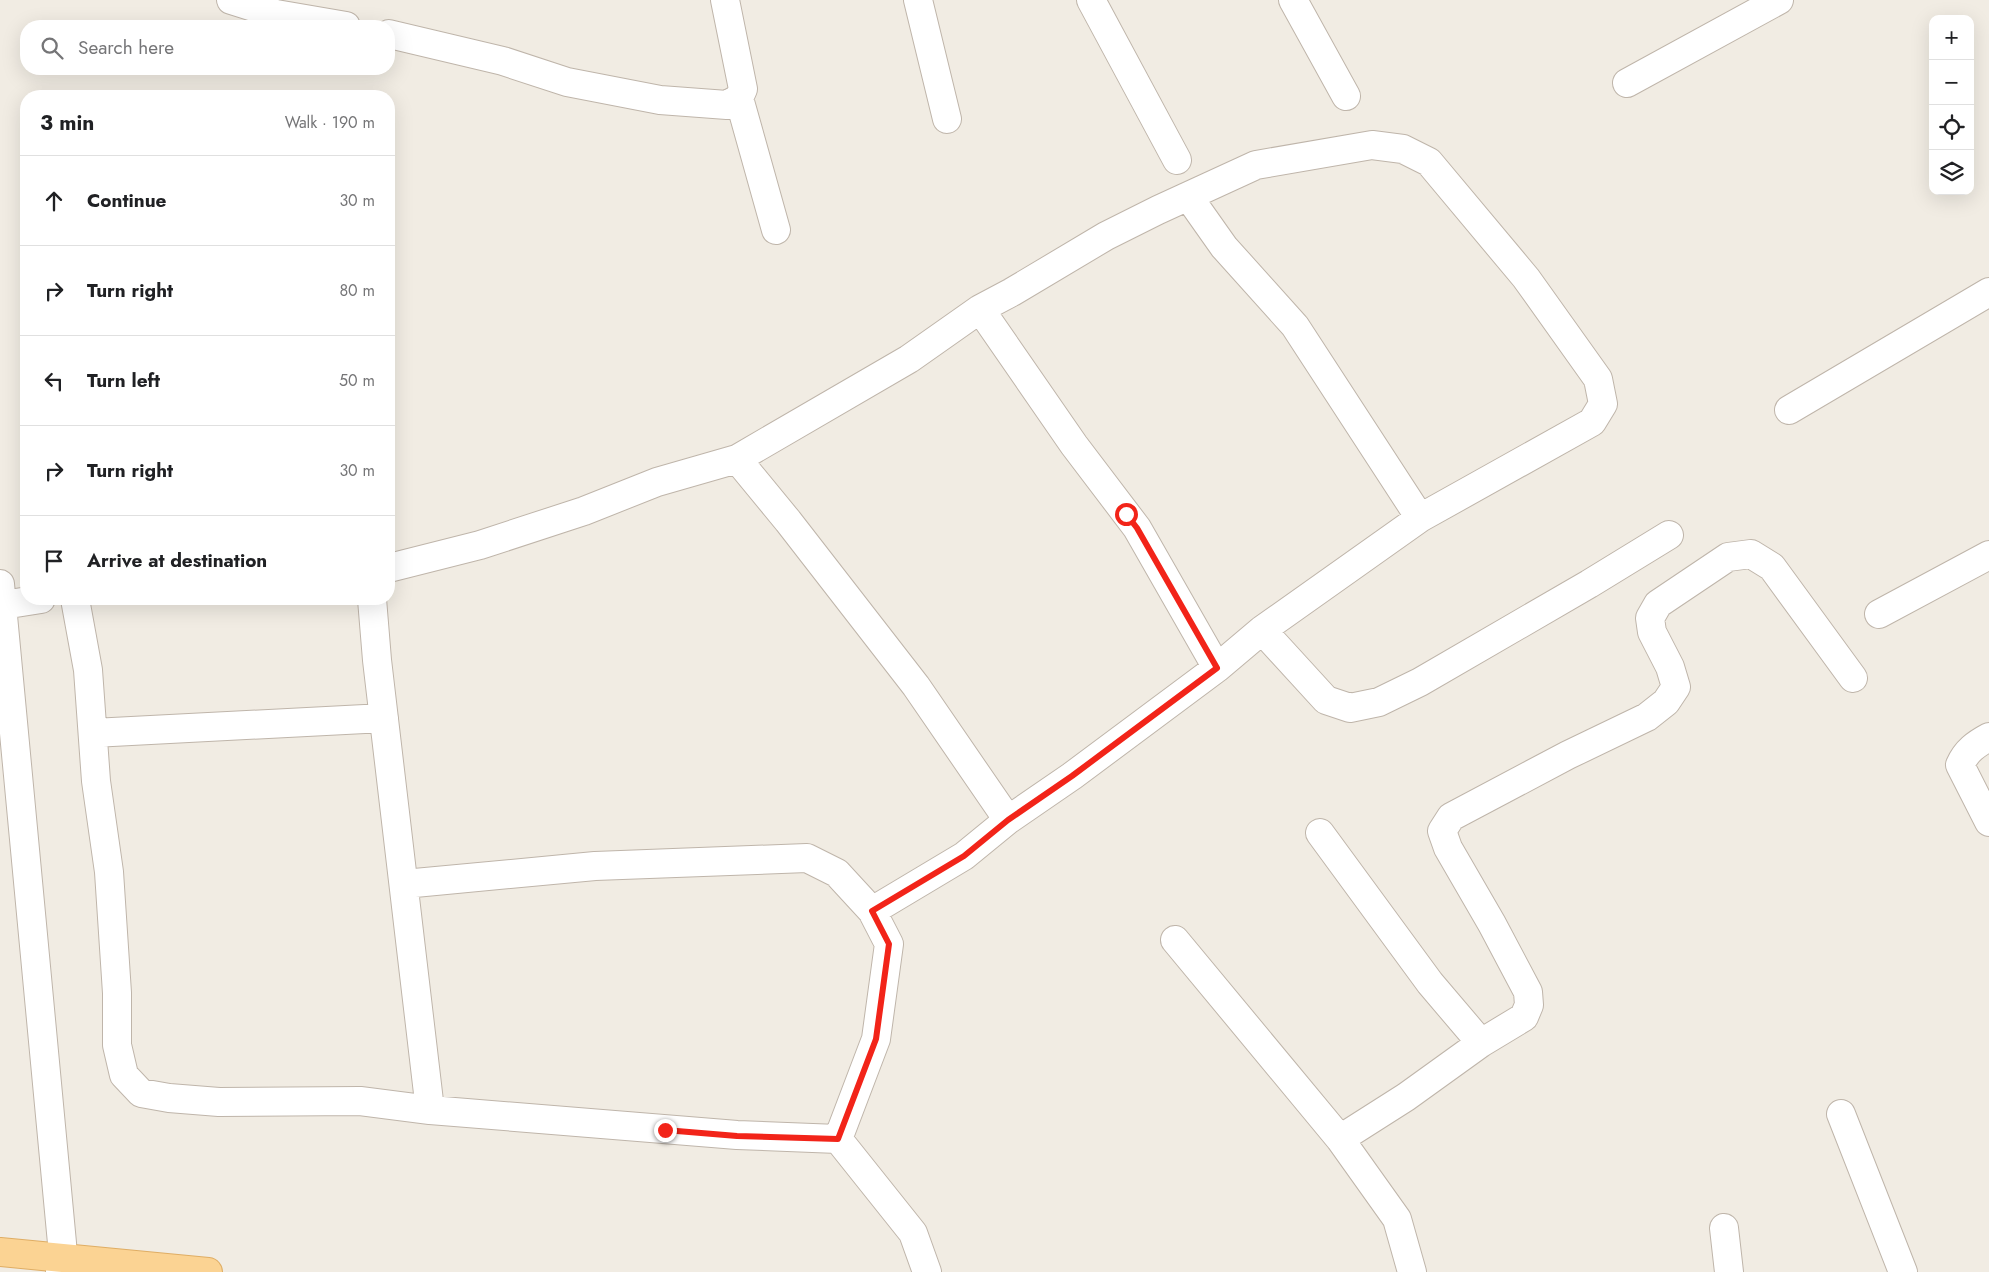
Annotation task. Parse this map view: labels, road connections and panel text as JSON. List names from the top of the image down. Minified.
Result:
{"page":{"map_buttons":["+","−"],"search":"Search here","heading":["3 min","Walk · 190 m"],"list":[["Continue","30 m"],["Turn right","80 m"],["Turn left","50 m"],["Turn right","30 m"],"Arrive at destination"]}}
